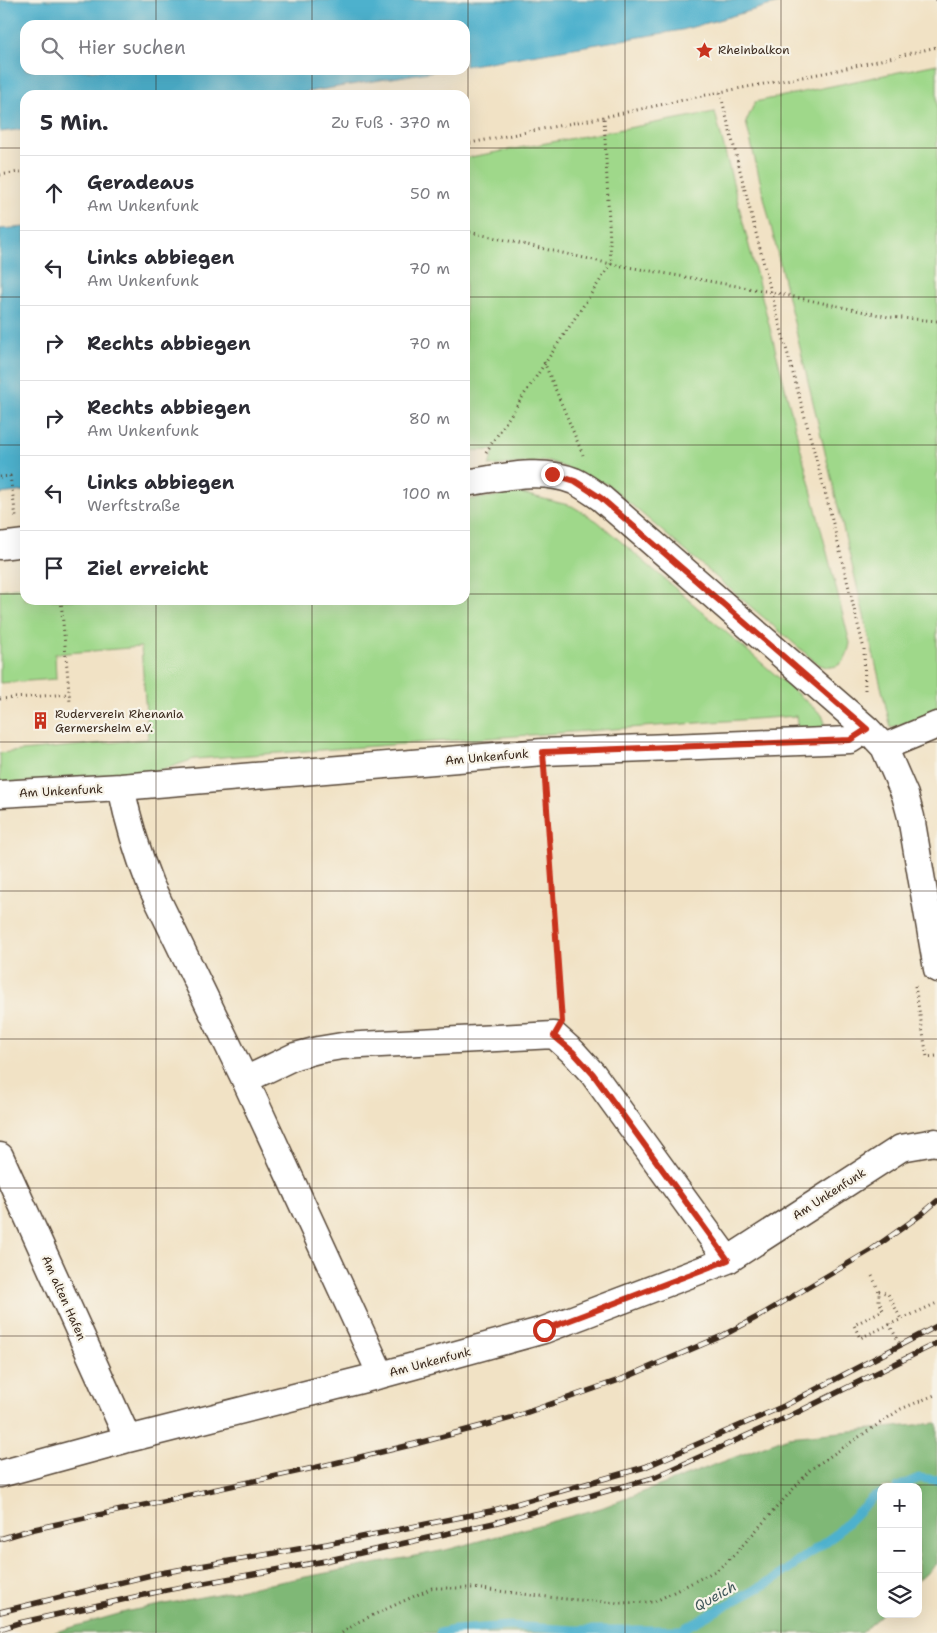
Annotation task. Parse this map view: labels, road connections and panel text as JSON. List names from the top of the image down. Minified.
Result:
{"streets":{"street":["Am Unkenfunk","Am alten Hafen"]},"water":["Queich"],"places":{"place":["Rheinbalkon"],"building":["Ruderverein Rhenania Germersheim e.V."]},"page":{"search":"Hier suchen","heading":["5 Min.","Zu Fuß · 370 m"],"list":[["Geradeaus","Am Unkenfunk","50 m"],["Links abbiegen","Am Unkenfunk","70 m"],["Rechts abbiegen","70 m"],["Rechts abbiegen","Am Unkenfunk","80 m"],["Links abbiegen","Werftstraße","100 m"],"Ziel erreicht"],"map_buttons":["+","−"]}}
